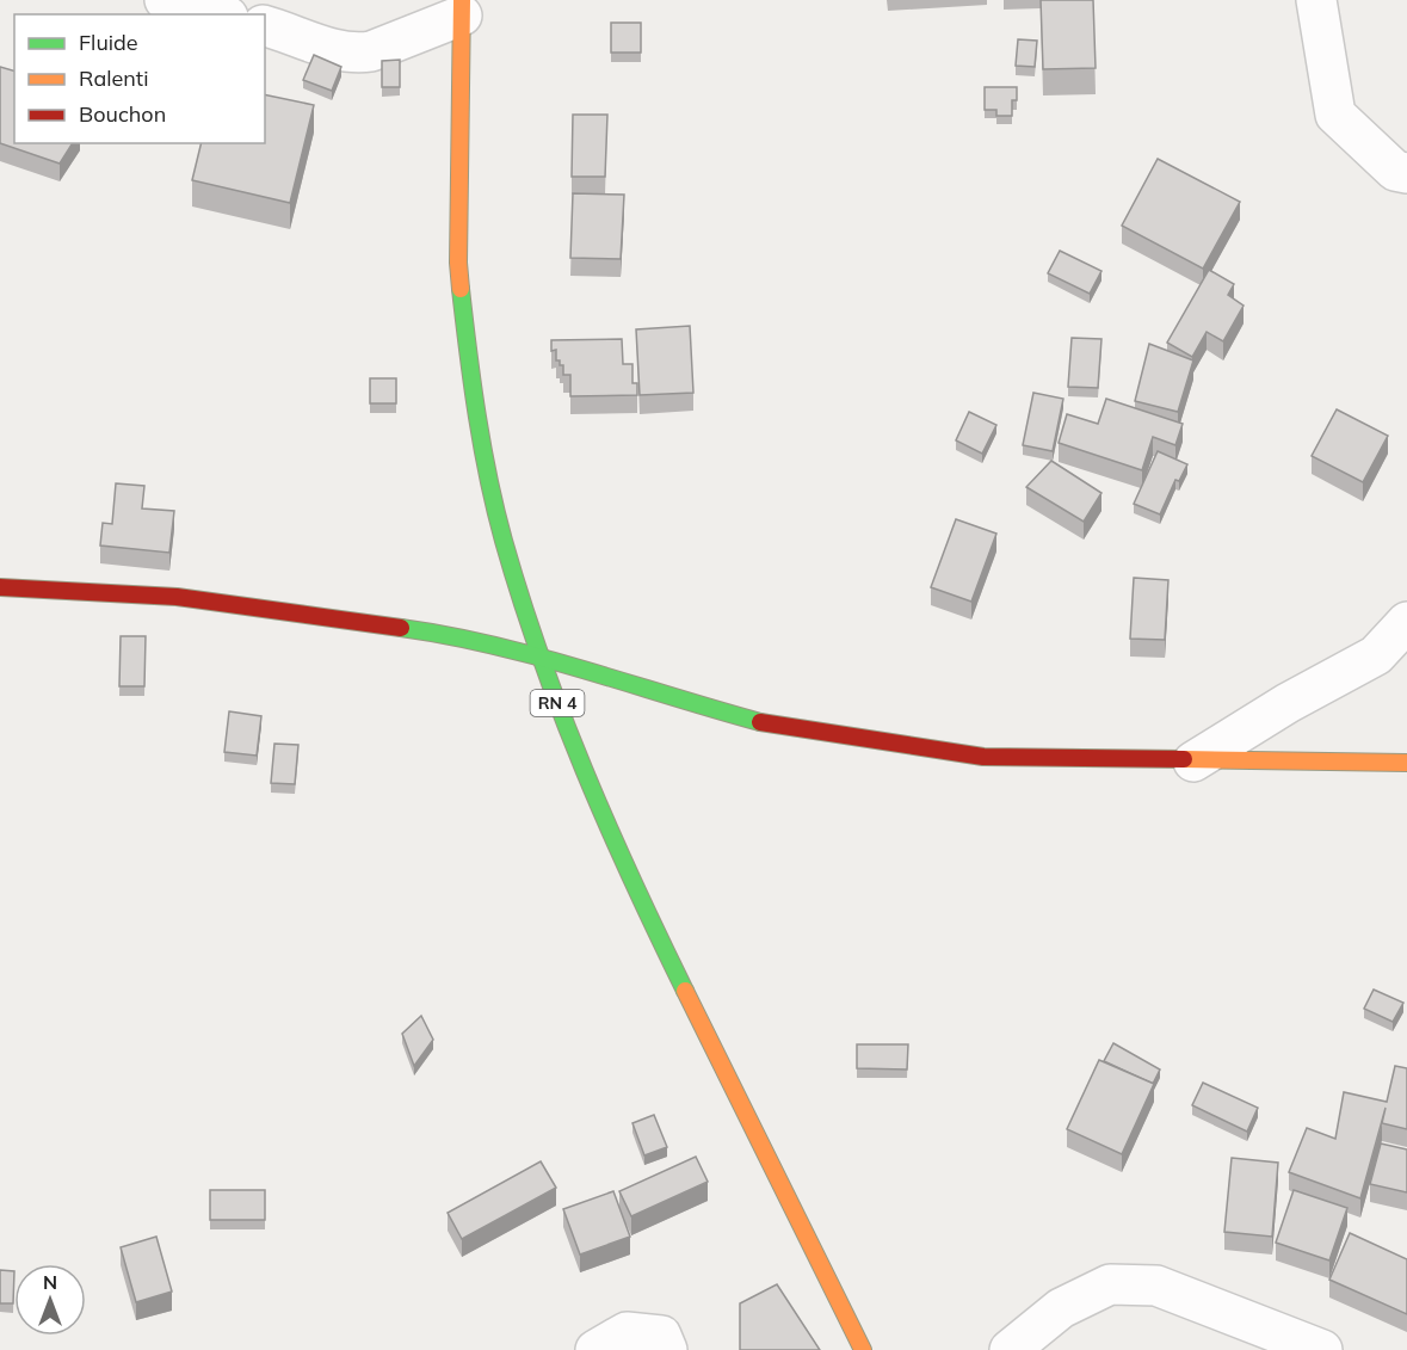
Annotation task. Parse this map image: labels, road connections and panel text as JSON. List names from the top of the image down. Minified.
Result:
{"streets":{"street":["RN 4"]},"legend":["Fluide","Ralenti","Bouchon"],"north":"top"}
